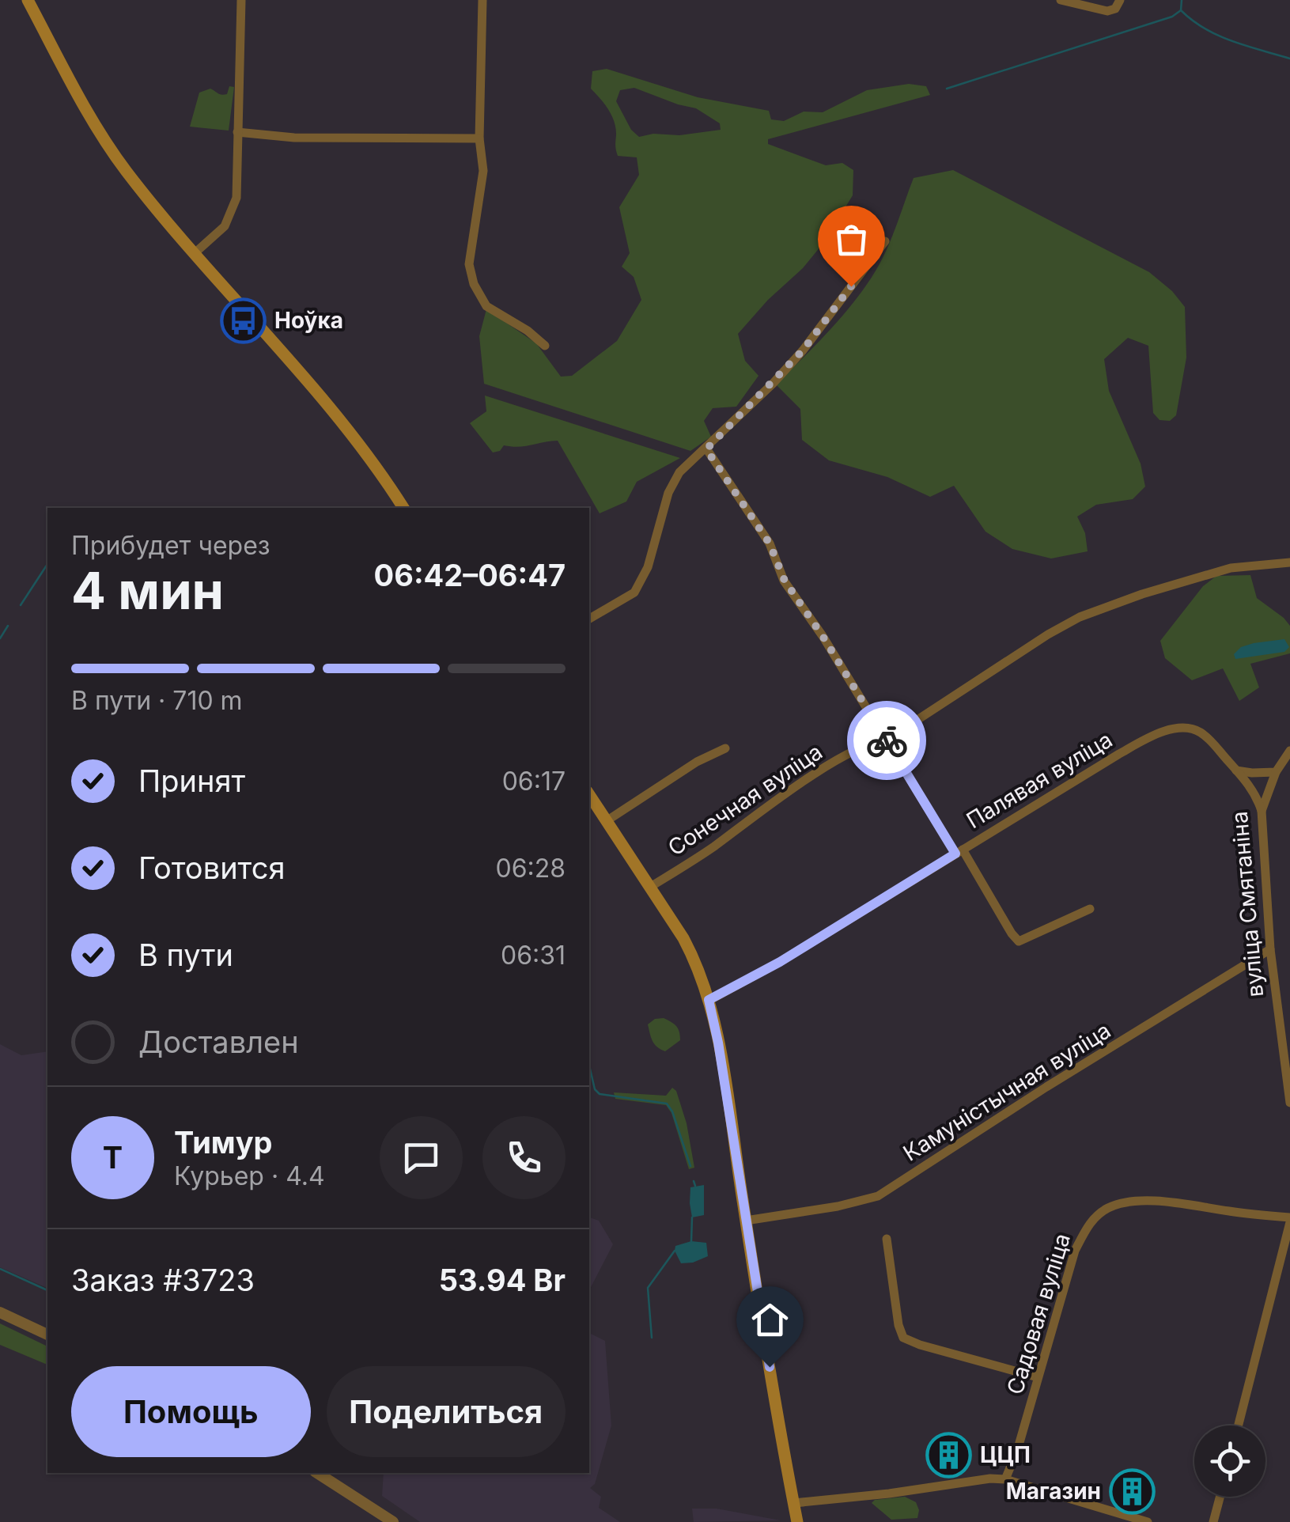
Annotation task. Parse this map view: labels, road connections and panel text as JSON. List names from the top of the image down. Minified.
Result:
{"streets":{"street":["Палявая вуліца","Сонечная вуліца","вуліца Смятаніна","Камуністычная вуліца","Садовая вуліца"]},"crossings":[["Палявая вуліца","вуліца Смятаніна"],["вуліца Смятаніна","Камуністычная вуліца"]],"places":{"bus stop":["Ноўка"],"building":["ЦЦП","Магазин"]},"page":{"heading":["4 мин","Прибудет через","06:42–06:47"],"panel":["Тимур","Курьер · 4.4","Заказ #3723","53.94 Br"],"bar":"В пути · 710 m","list":[["Принят","06:17"],["Готовится","06:28"],["В пути","06:31"],"Доставлен"],"round":"Т","buttons":["Помощь","Поделиться"]}}
